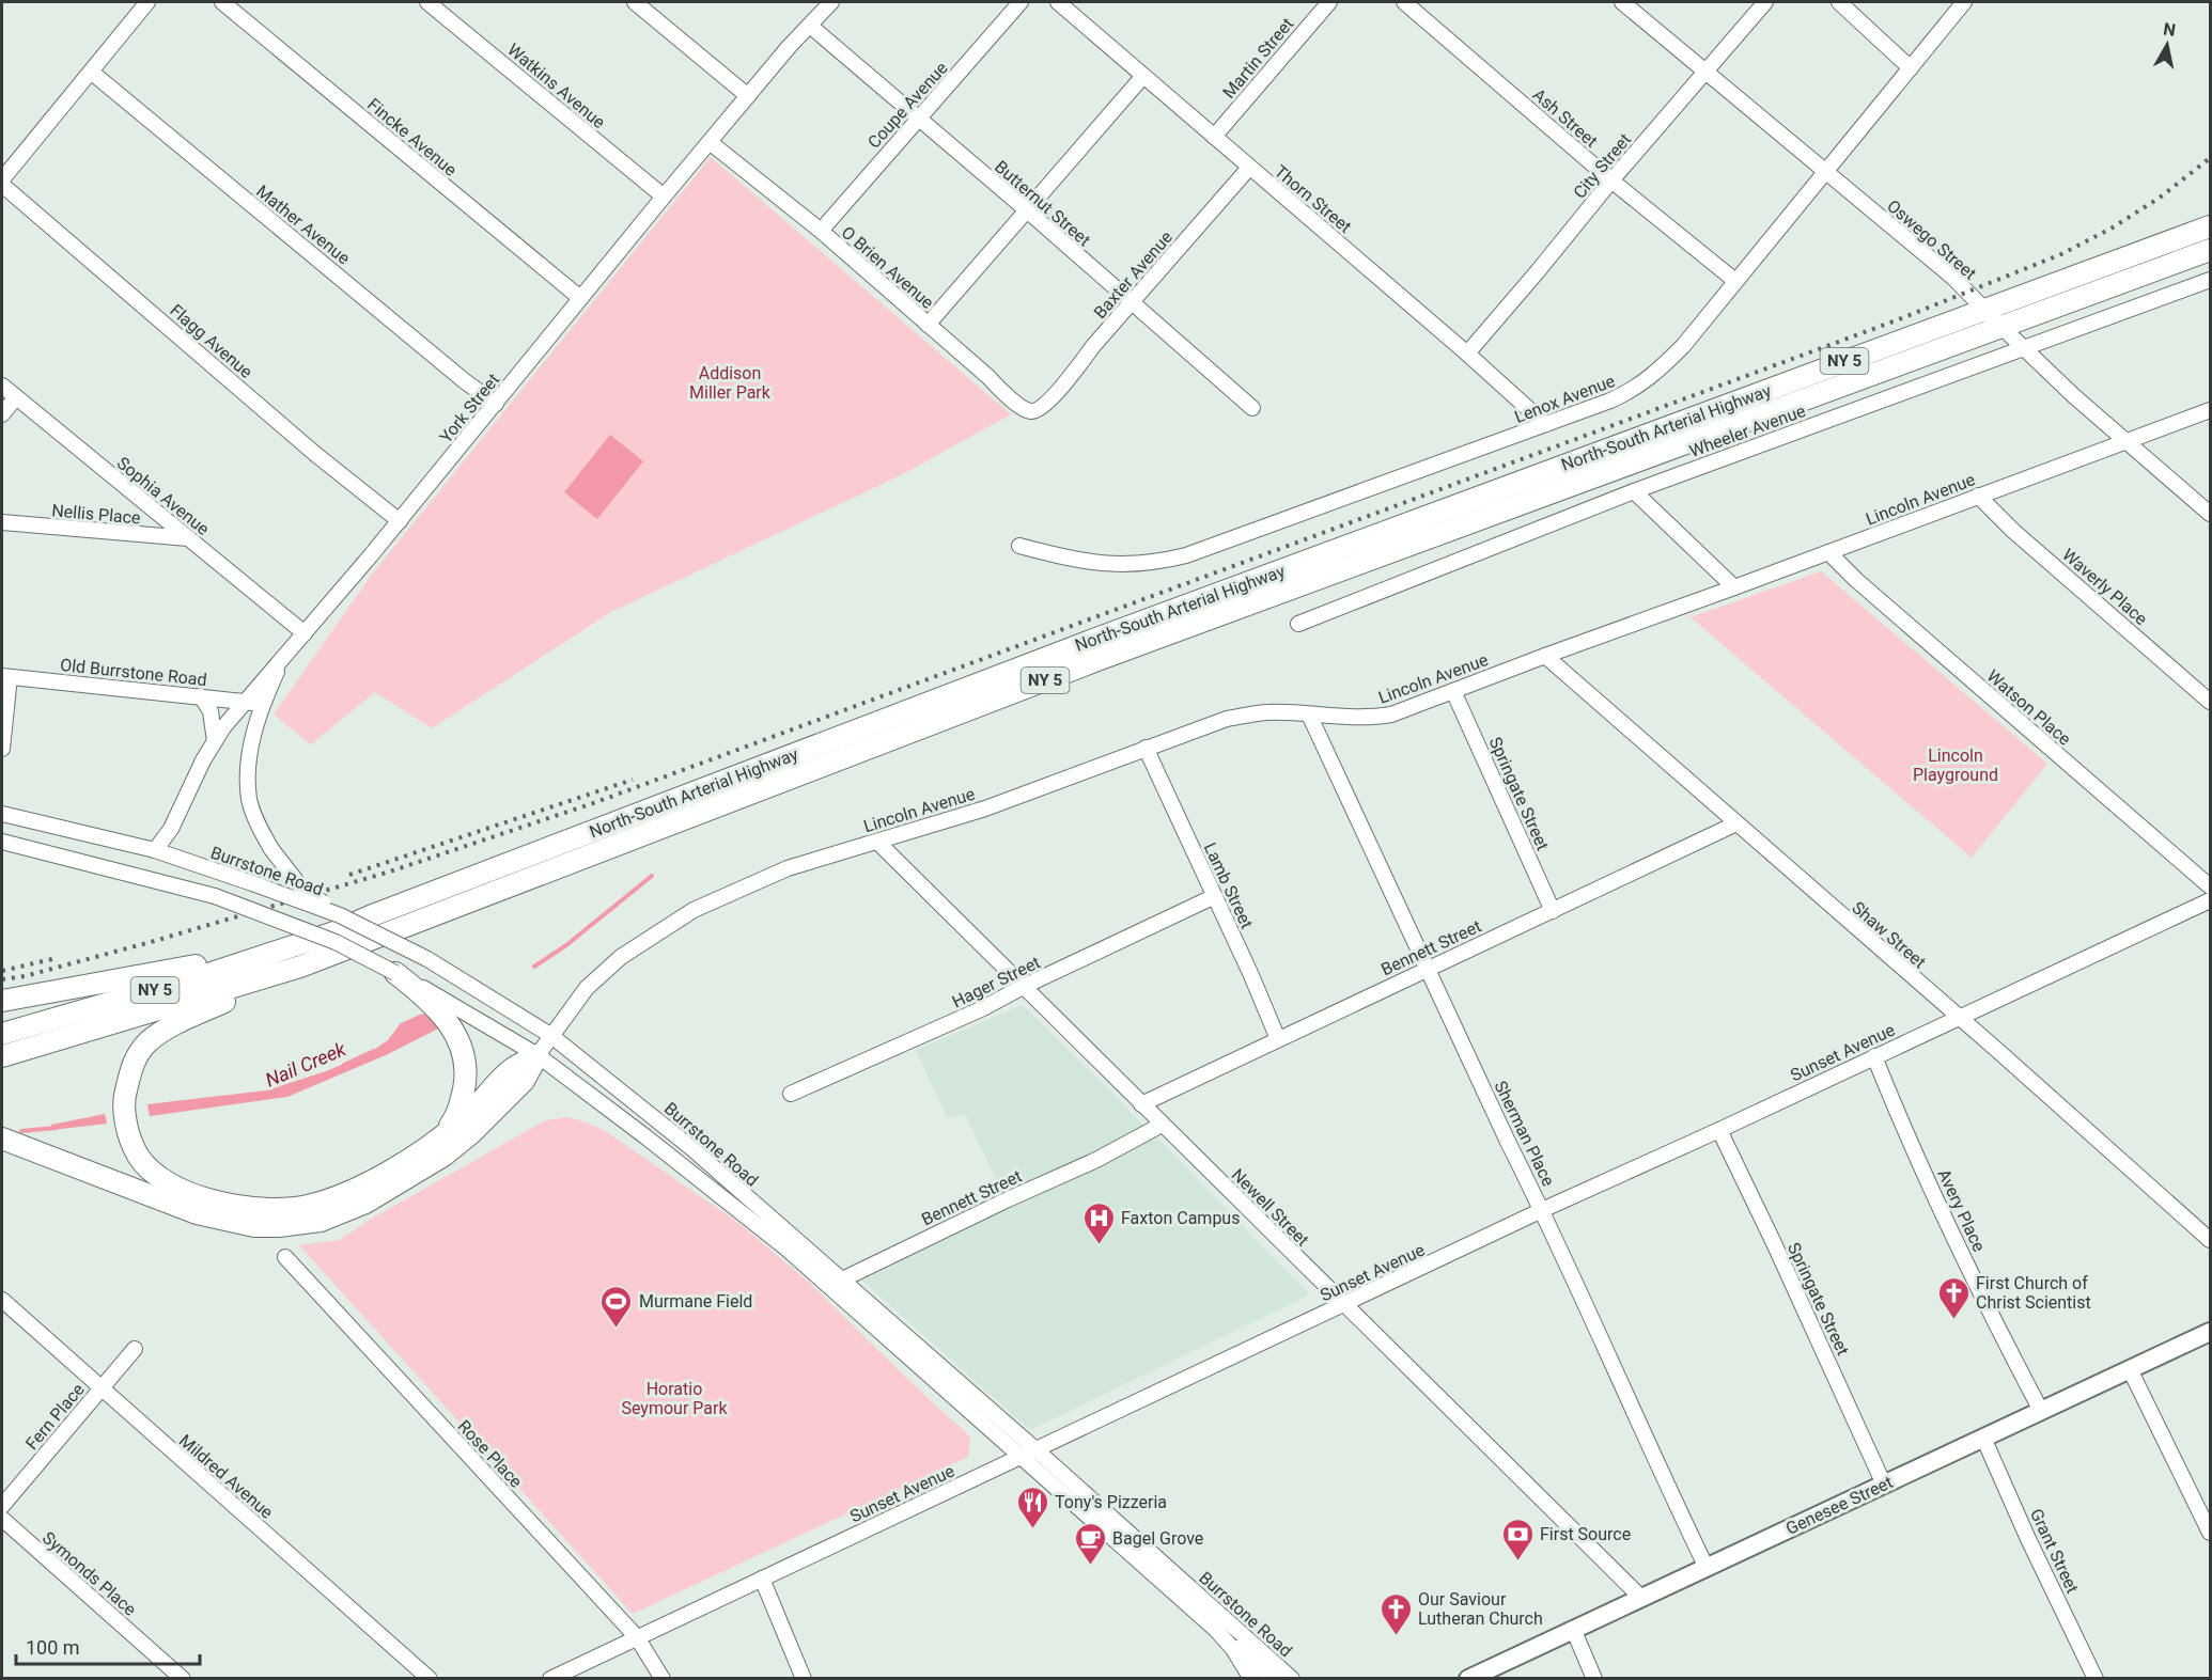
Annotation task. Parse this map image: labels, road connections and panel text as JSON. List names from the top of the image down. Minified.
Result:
{"streets":{"highway":["NY 5","North-South Arterial Highway"],"main road":["Genesee Street"],"street":["Martin Street","Watkins Avenue","Coupe Avenue","Ash Street","Fincke Avenue","City Street","Thorn Street","Butternut Street","Mather Avenue","Oswego Street","O Brien Avenue","Baxter Avenue","Flagg Avenue","Lenox Avenue","York Street","Wheeler Avenue","Sophia Avenue","Lincoln Avenue","Nellis Place","Waverly Place","Old Burrstone Road","Watson Place","Springate Street","Burrstone Road","Lamb Street","Shaw Street","Bennett Street","Hager Street","Sunset Avenue","Sherman Place","Newell Street","Avery Place","Fern Place","Rose Place","Mildred Avenue","Grant Street","Symonds Place"]},"crossings":[["Martin Street","Thorn Street"],["Watkins Avenue","York Street"],["Coupe Avenue","Butternut Street"],["Coupe Avenue","O Brien Avenue"],["Ash Street","City Street"],["Ash Street","Lenox Avenue"],["Fincke Avenue","York Street"],["City Street","Thorn Street"],["City Street","Oswego Street"],["Thorn Street","Baxter Avenue"],["Thorn Street","Lenox Avenue"],["Butternut Street","Baxter Avenue"],["Butternut Street","York Street"],["Mather Avenue","York Street"],["Oswego Street","Lenox Avenue"],["Oswego Street","North-South Arterial Highway"],["Oswego Street","Wheeler Avenue"],["Oswego Street","Lincoln Avenue"],["O Brien Avenue","Baxter Avenue"],["O Brien Avenue","York Street"],["Flagg Avenue","York Street"],["York Street","Sophia Avenue"],["York Street","Old Burrstone Road"],["York Street","Burrstone Road"],["Sophia Avenue","Nellis Place"],["Lincoln Avenue","Waverly Place"],["Lincoln Avenue","Watson Place"],["Lincoln Avenue","Springate Street"],["Lincoln Avenue","Burrstone Road"],["Lincoln Avenue","Lamb Street"],["Lincoln Avenue","Shaw Street"],["Lincoln Avenue","Sherman Place"],["Lincoln Avenue","Newell Street"],["Springate Street","Bennett Street"],["Springate Street","Sunset Avenue"],["Springate Street","Genesee Street"],["Burrstone Road","Bennett Street"],["Burrstone Road","Sunset Avenue"],["Lamb Street","Bennett Street"],["Lamb Street","Hager Street"],["Shaw Street","Bennett Street"],["Shaw Street","Sunset Avenue"],["Bennett Street","Sherman Place"],["Bennett Street","Newell Street"],["Hager Street","Newell Street"],["Sunset Avenue","Sherman Place"],["Sunset Avenue","Newell Street"],["Sunset Avenue","Avery Place"],["Sunset Avenue","Rose Place"],["Sherman Place","Genesee Street"],["Newell Street","Genesee Street"],["Avery Place","Genesee Street"],["Fern Place","Mildred Avenue"],["Genesee Street","Grant Street"]],"water":["Nail Creek"],"parks":["Addison Miller Park","Lincoln Playground","Horatio Seymour Park"],"places":{"hospital":["Faxton Campus"],"church":["First Church of Christ Scientist","Our Saviour Lutheran Church"],"sports":["Murmane Field"],"restaurant":["Tony's Pizzeria"],"bank":["First Source"],"cafe":["Bagel Grove"]},"scale_bar":"100 m","north":"top"}
